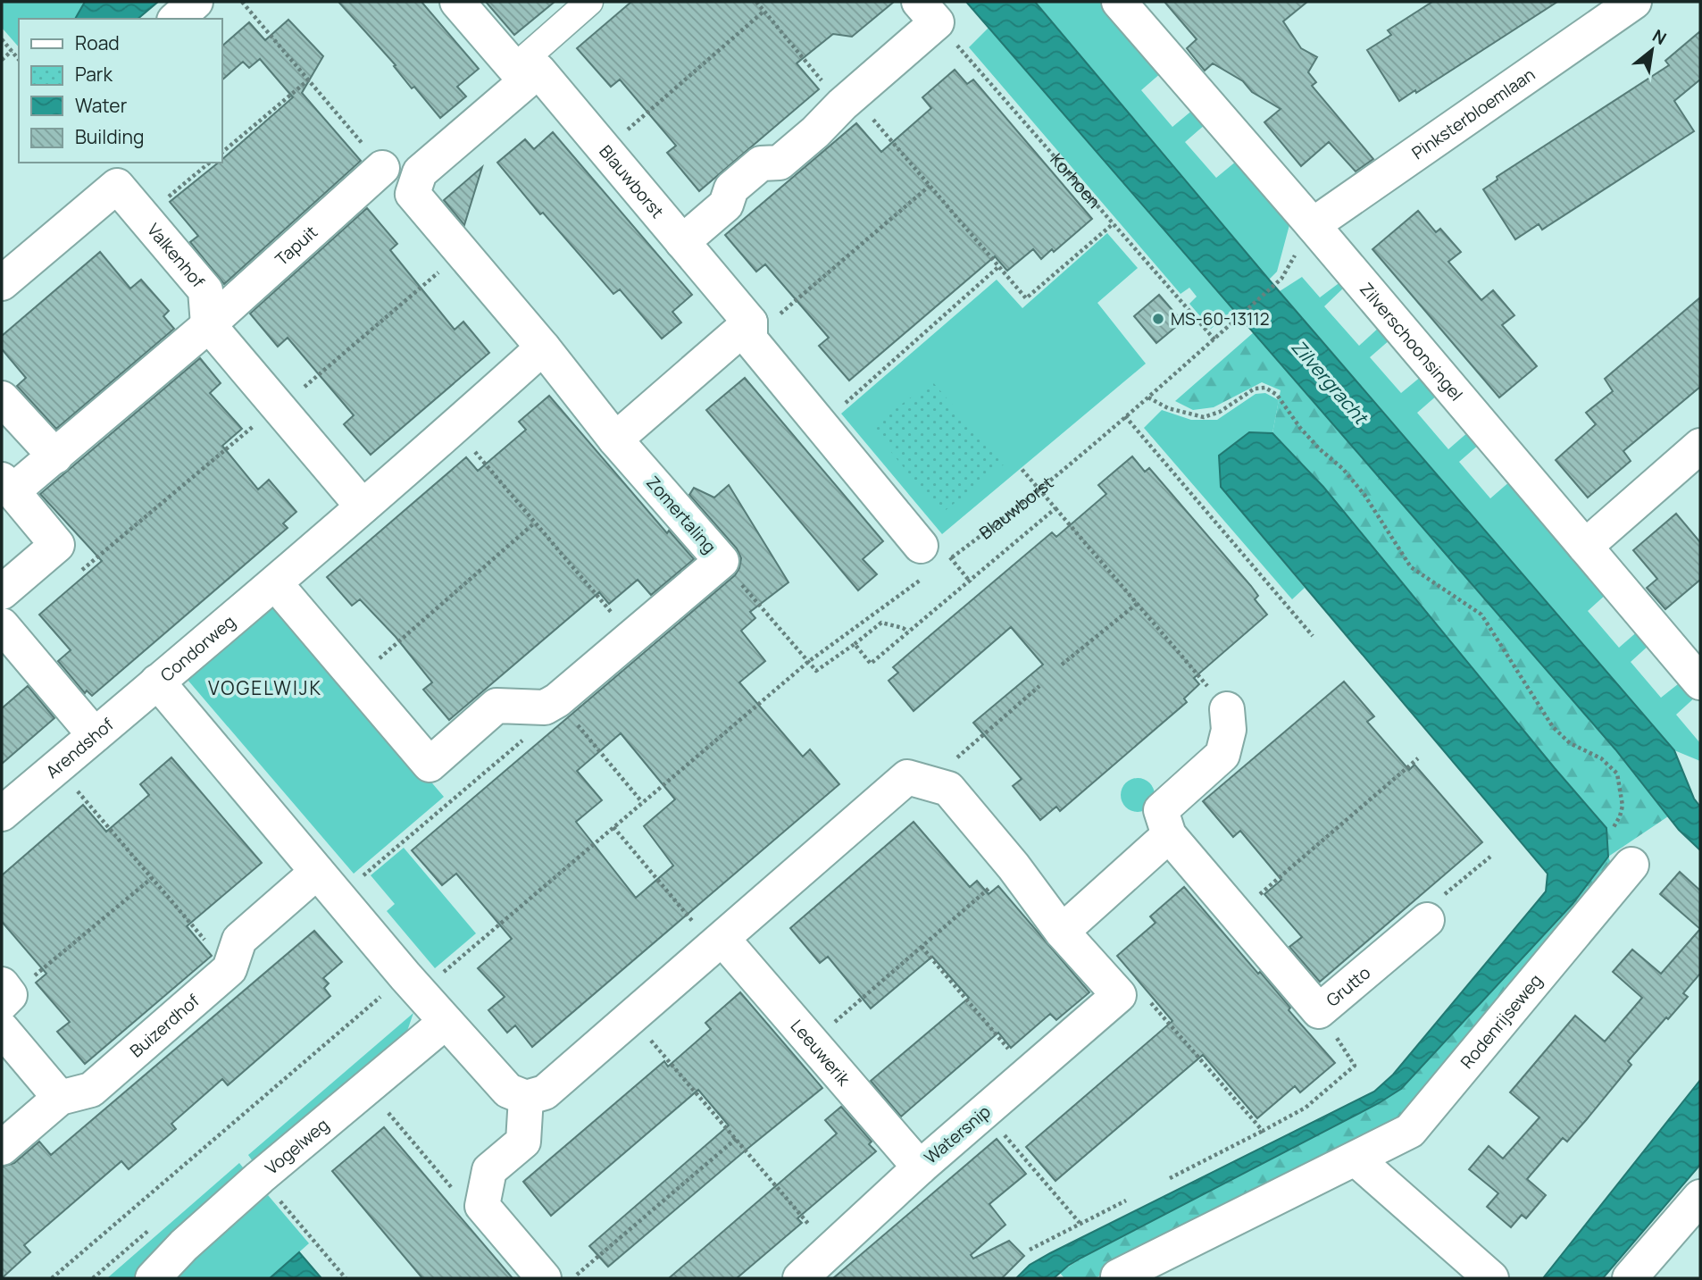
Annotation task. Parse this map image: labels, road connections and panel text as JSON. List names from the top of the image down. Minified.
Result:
{"streets":{"street":["Pinksterbloemlaan","Blauwborst","Tapuit","Valkenhof","Zilverschoonsingel","Zomertaling","Condorweg","Arendshof","Grutto","Rodenrijseweg","Buizerdhof","Leeuwerik","Watersnip","Vogelweg"],"path":["Korhoen"]},"crossings":[["Pinksterbloemlaan","Zilverschoonsingel"],["Korhoen","Blauwborst"],["Blauwborst","Condorweg"],["Tapuit","Valkenhof"],["Zomertaling","Condorweg"],["Condorweg","Arendshof"],["Leeuwerik","Watersnip"]],"districts":["VOGELWIJK"],"water":["Zilvergracht"],"places":["MS-60-13112"],"legend":["Road","Park","Water","Building"],"north":"top right"}
